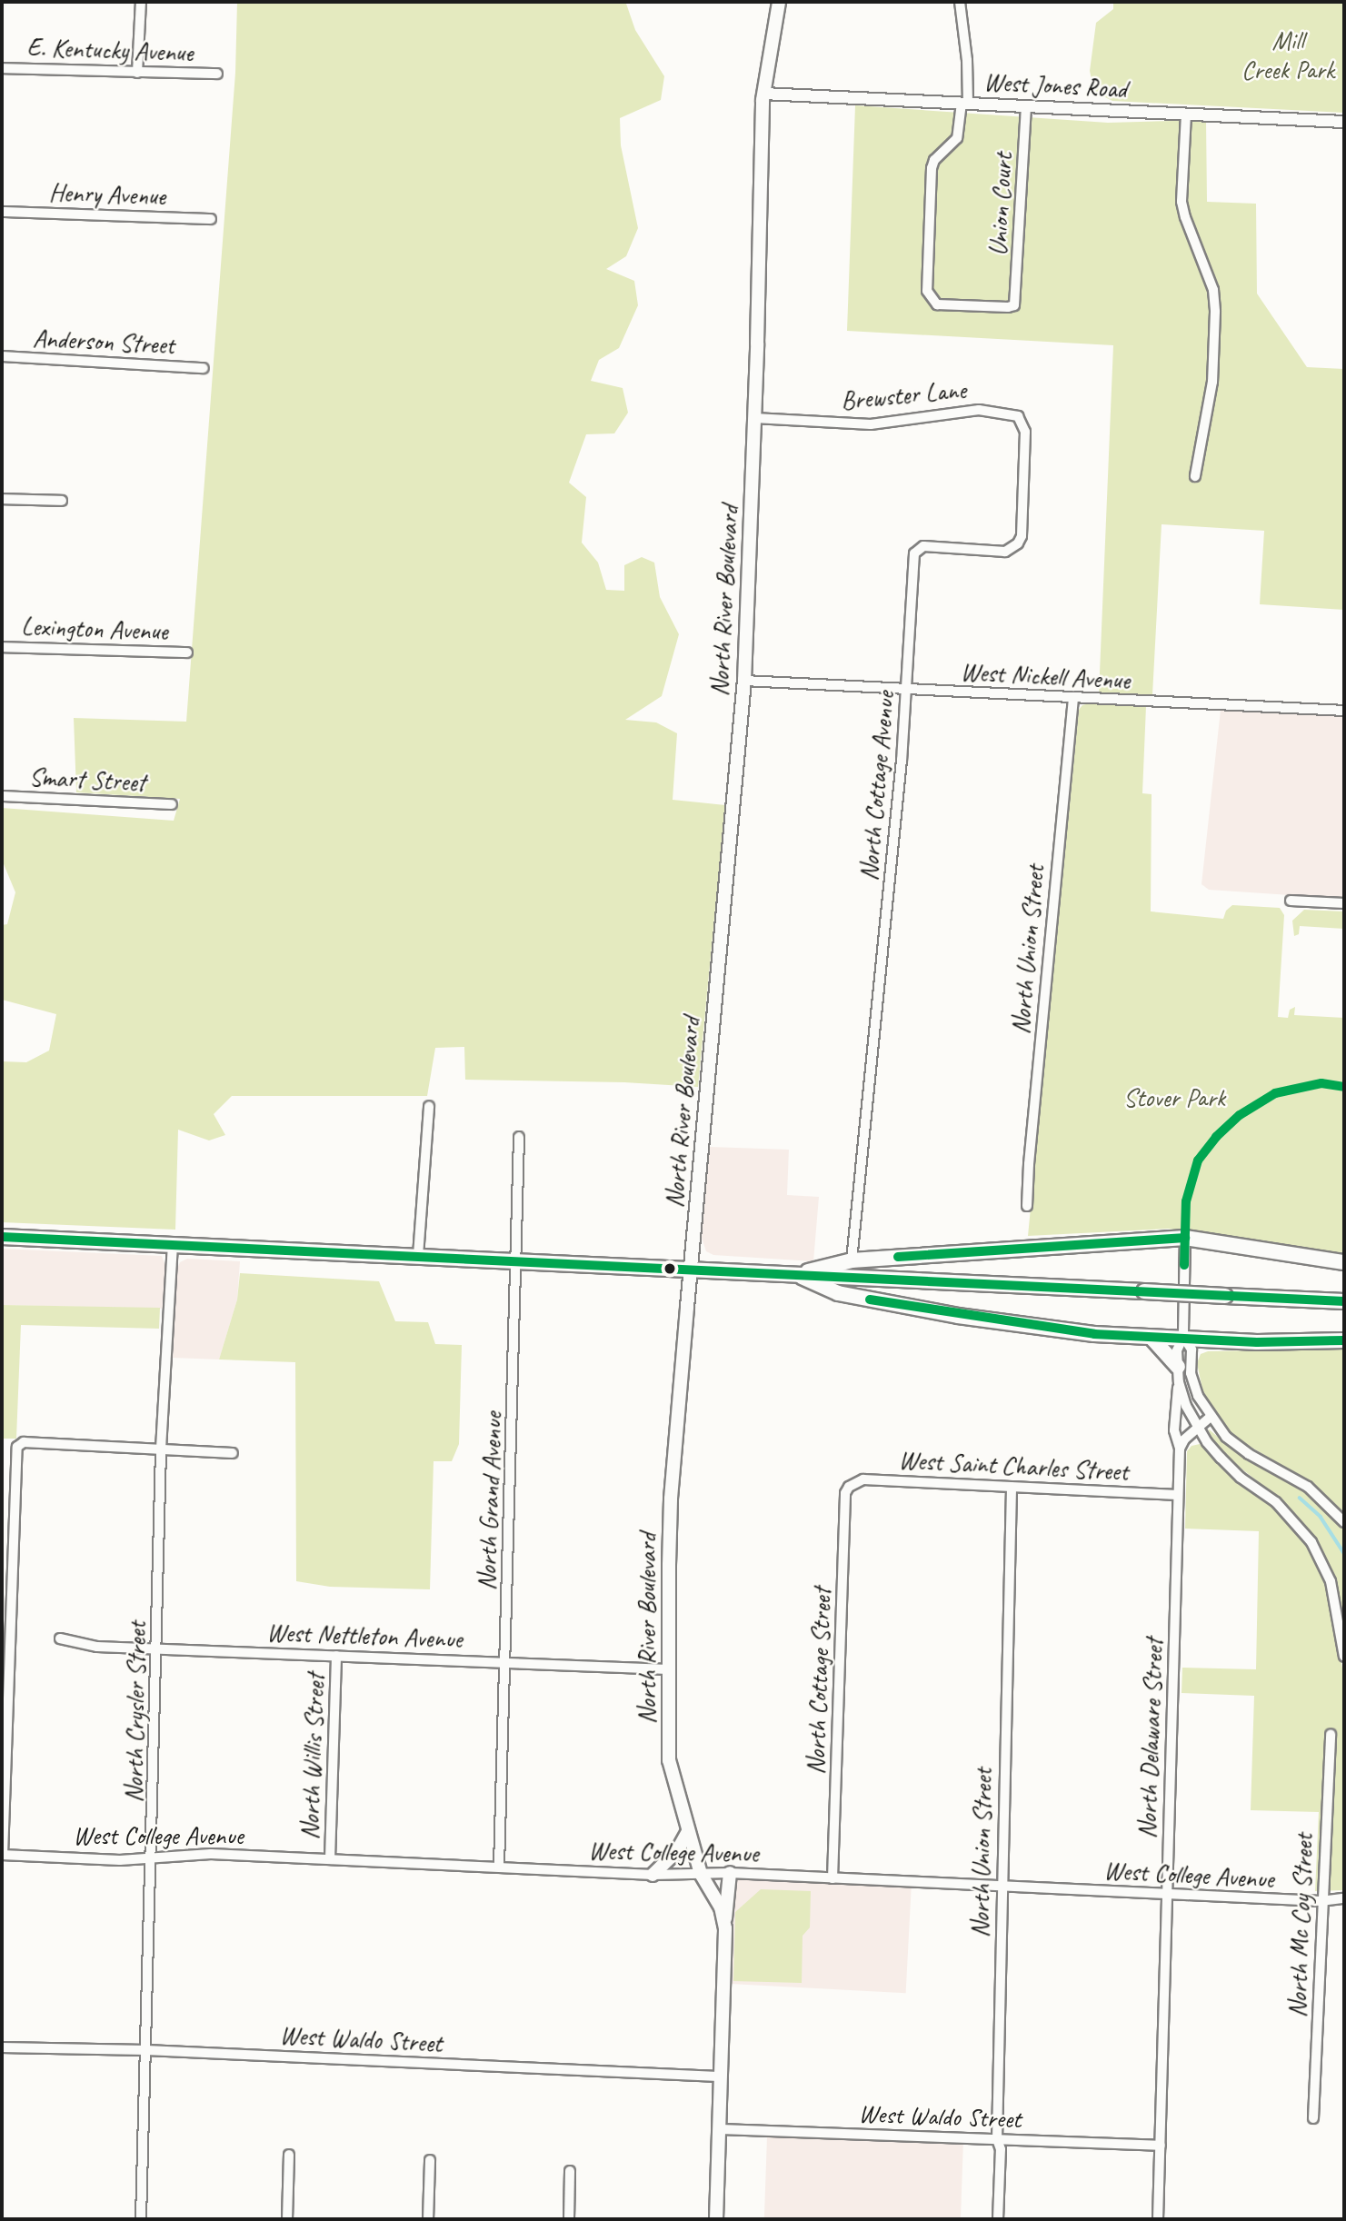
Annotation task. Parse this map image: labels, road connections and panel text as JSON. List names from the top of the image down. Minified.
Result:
{"streets":{"main road":["North River Boulevard"],"street":["E. Kentucky Avenue","West Jones Road","Henry Avenue","Union Court","Anderson Street","Brewster Lane","Lexington Avenue","West Nickell Avenue","Smart Street","North Cottage Avenue","North Union Street","West Saint Charles Street","North Grand Avenue","West Nettleton Avenue","North Cottage Street","North Crysler Street","North Delaware Street","North Willis Street","West College Avenue","North Mc Coy Street","West Waldo Street"]},"crossings":[["West Jones Road","Union Court"],["West Jones Road","North River Boulevard"],["Brewster Lane","North River Boulevard"],["Brewster Lane","North Cottage Avenue"],["North River Boulevard","West Nickell Avenue"],["North River Boulevard","West Nettleton Avenue"],["North River Boulevard","West College Avenue"],["North River Boulevard","West Waldo Street"],["West Nickell Avenue","North Cottage Avenue"],["West Nickell Avenue","North Union Street"],["North Union Street","West Saint Charles Street"],["North Union Street","West College Avenue"],["North Union Street","West Waldo Street"],["West Saint Charles Street","North Cottage Street"],["West Saint Charles Street","North Delaware Street"],["North Grand Avenue","West Nettleton Avenue"],["North Grand Avenue","West College Avenue"],["West Nettleton Avenue","North Crysler Street"],["West Nettleton Avenue","North Willis Street"],["North Cottage Street","West College Avenue"],["North Crysler Street","West College Avenue"],["North Crysler Street","West Waldo Street"],["North Delaware Street","West College Avenue"],["North Delaware Street","West Waldo Street"],["North Willis Street","West College Avenue"],["West College Avenue","North Mc Coy Street"]],"parks":["Mill Creek Park","Stover Park"]}
